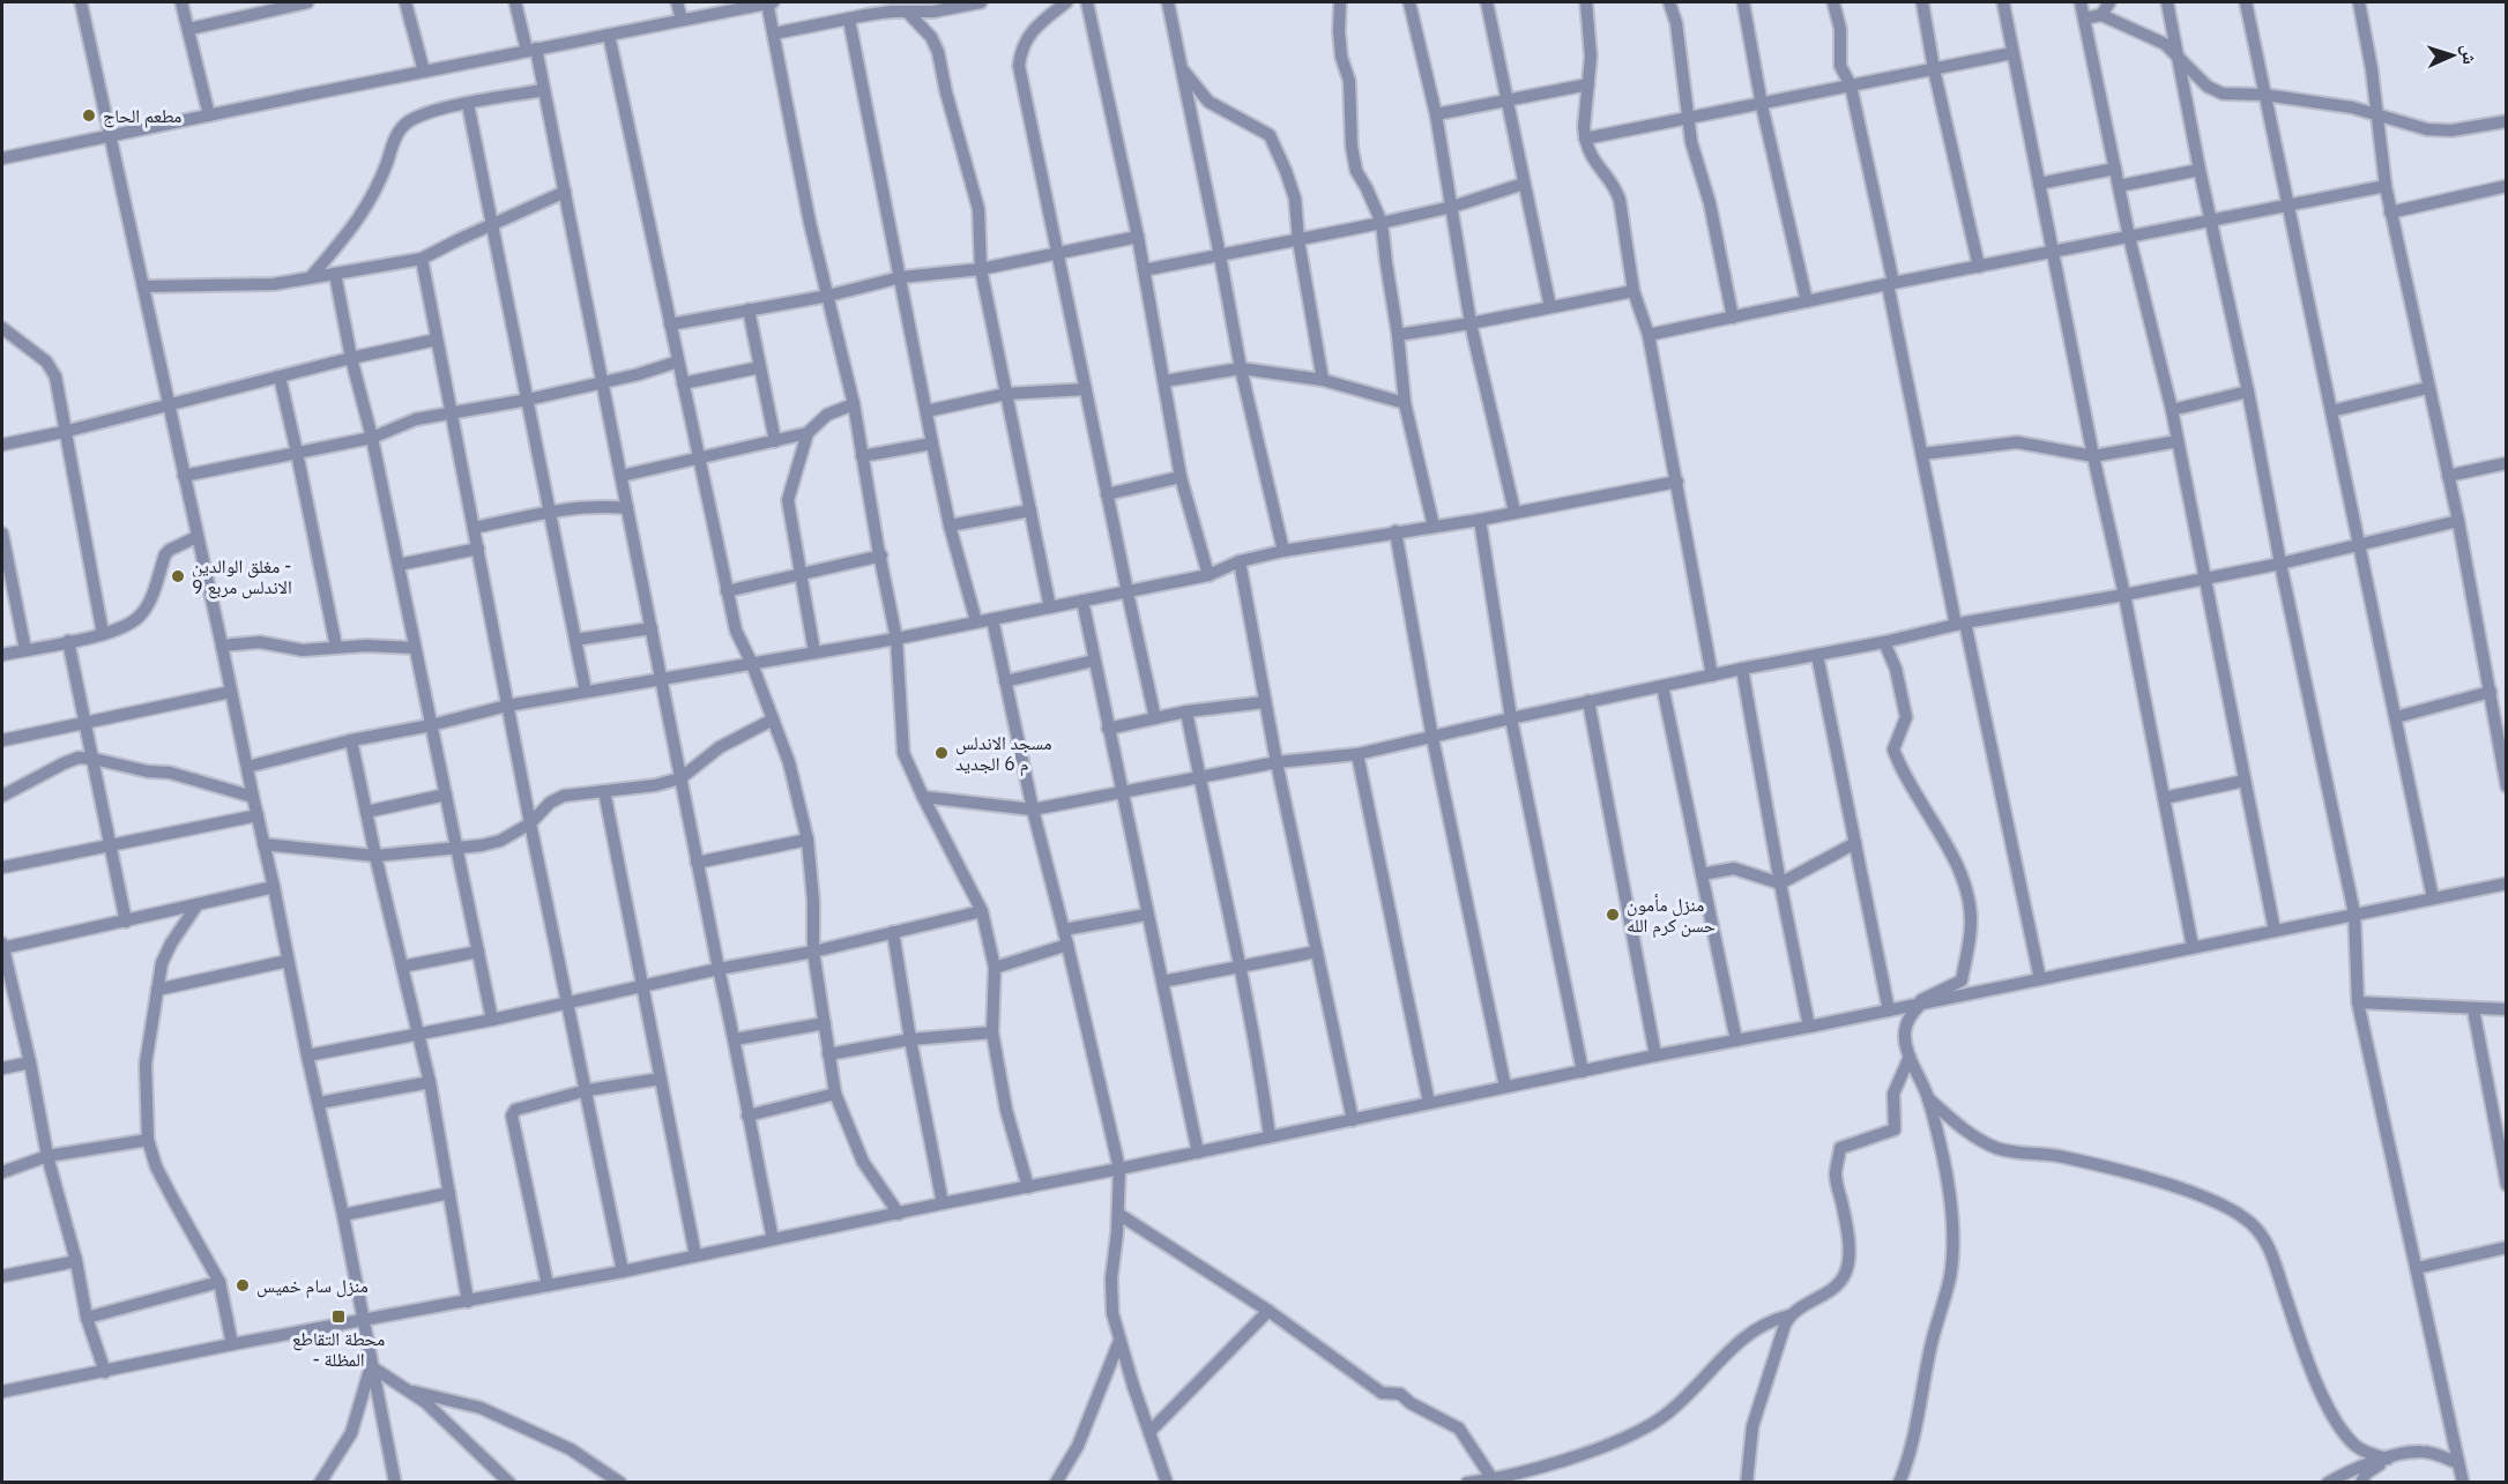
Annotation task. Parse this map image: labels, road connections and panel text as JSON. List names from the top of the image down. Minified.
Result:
{"places":{"other":["مطعم الحاج","مغلق الوالدين - الاندلس مربع 9","مسجد الاندلس م 6 الجديد","منزل مأمون حسن كرم الله","منزل سام خميس"],"transit":["محطة التقاطع - المظلة"]},"north":"right"}
